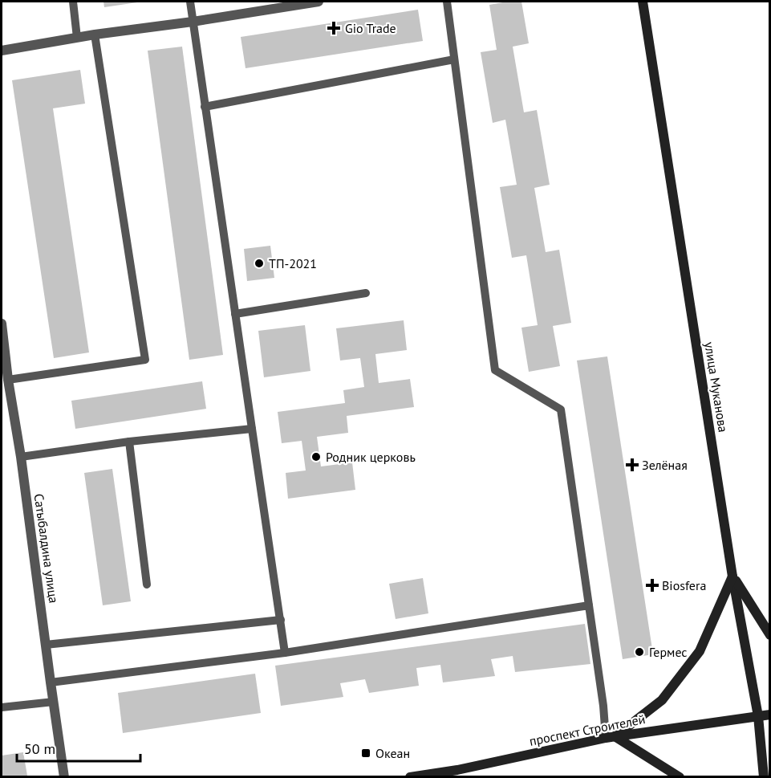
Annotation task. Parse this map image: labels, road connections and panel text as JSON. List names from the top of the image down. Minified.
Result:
{"streets":{"main road":["улица Муканова","проспект Строителей"],"street":["Сатыбалдина улица"]},"crossings":[["улица Муканова","проспект Строителей"]],"places":{"health":["Gio Trade","Зелёная","Biosfera"],"other":["ТП-2021","Родник церковь","Гермес"],"transit":["Океан"]},"scale_bar":"50 m"}
